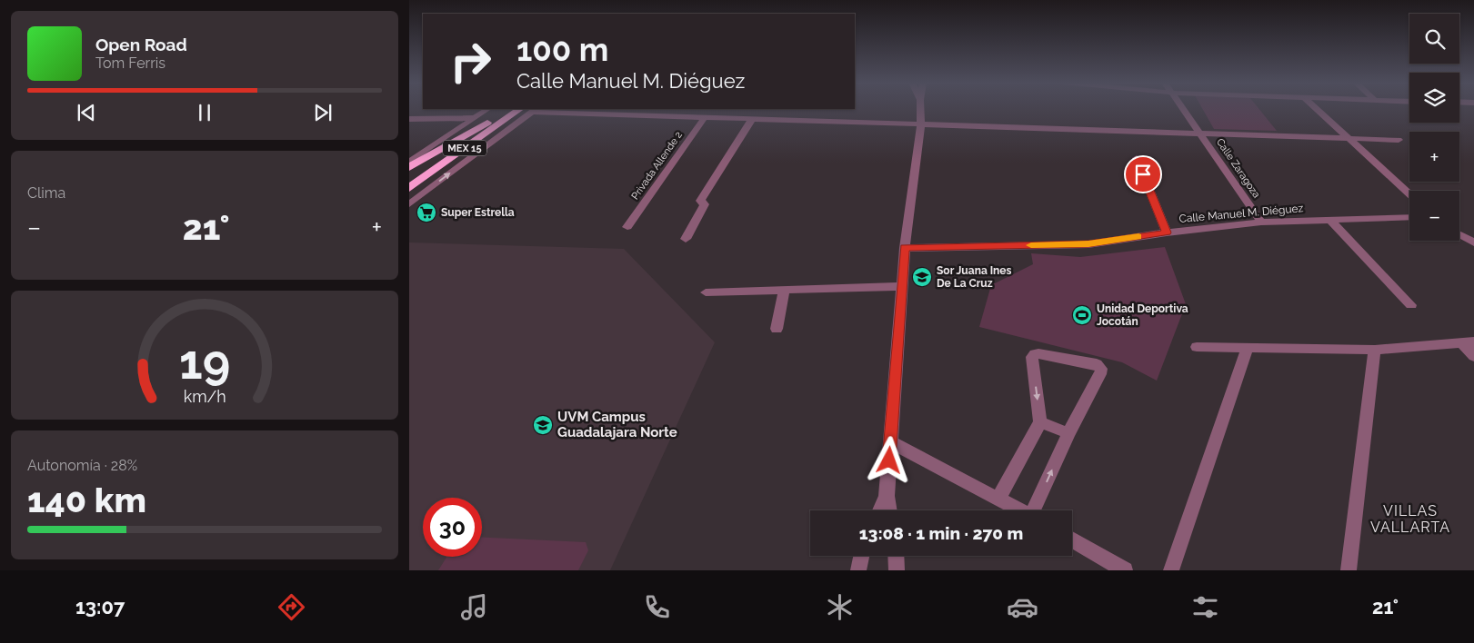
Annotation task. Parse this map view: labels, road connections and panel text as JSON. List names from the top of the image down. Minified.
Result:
{"streets":{"highway":["MEX 15"],"street":["Privada Allende 2","Calle Zaragoza","Calle Manuel M. Diéguez"]},"crossings":[["Calle Zaragoza","Calle Manuel M. Diéguez"]],"districts":["VILLAS VALLARTA"],"places":{"supermarket":["Super Estrella"],"school or university":["Sor Juana Ines De La Cruz","UVM Campus Guadalajara Norte"],"sports":["Unidad Deportiva Jocotán"]},"page":{"map_buttons":["+","−"],"turn":["100 m","Calle Manuel M. Diéguez"],"song":["Open Road","Tom Ferris"],"tile":["Clima",["Autonomía · 28%","140 km"]],"heat":["−","21°","+"],"limit":"30","trip":"13:08 · 1 min · 270 m","tabs":["13:07","21°"],"gauge":["19","km/h"]}}
